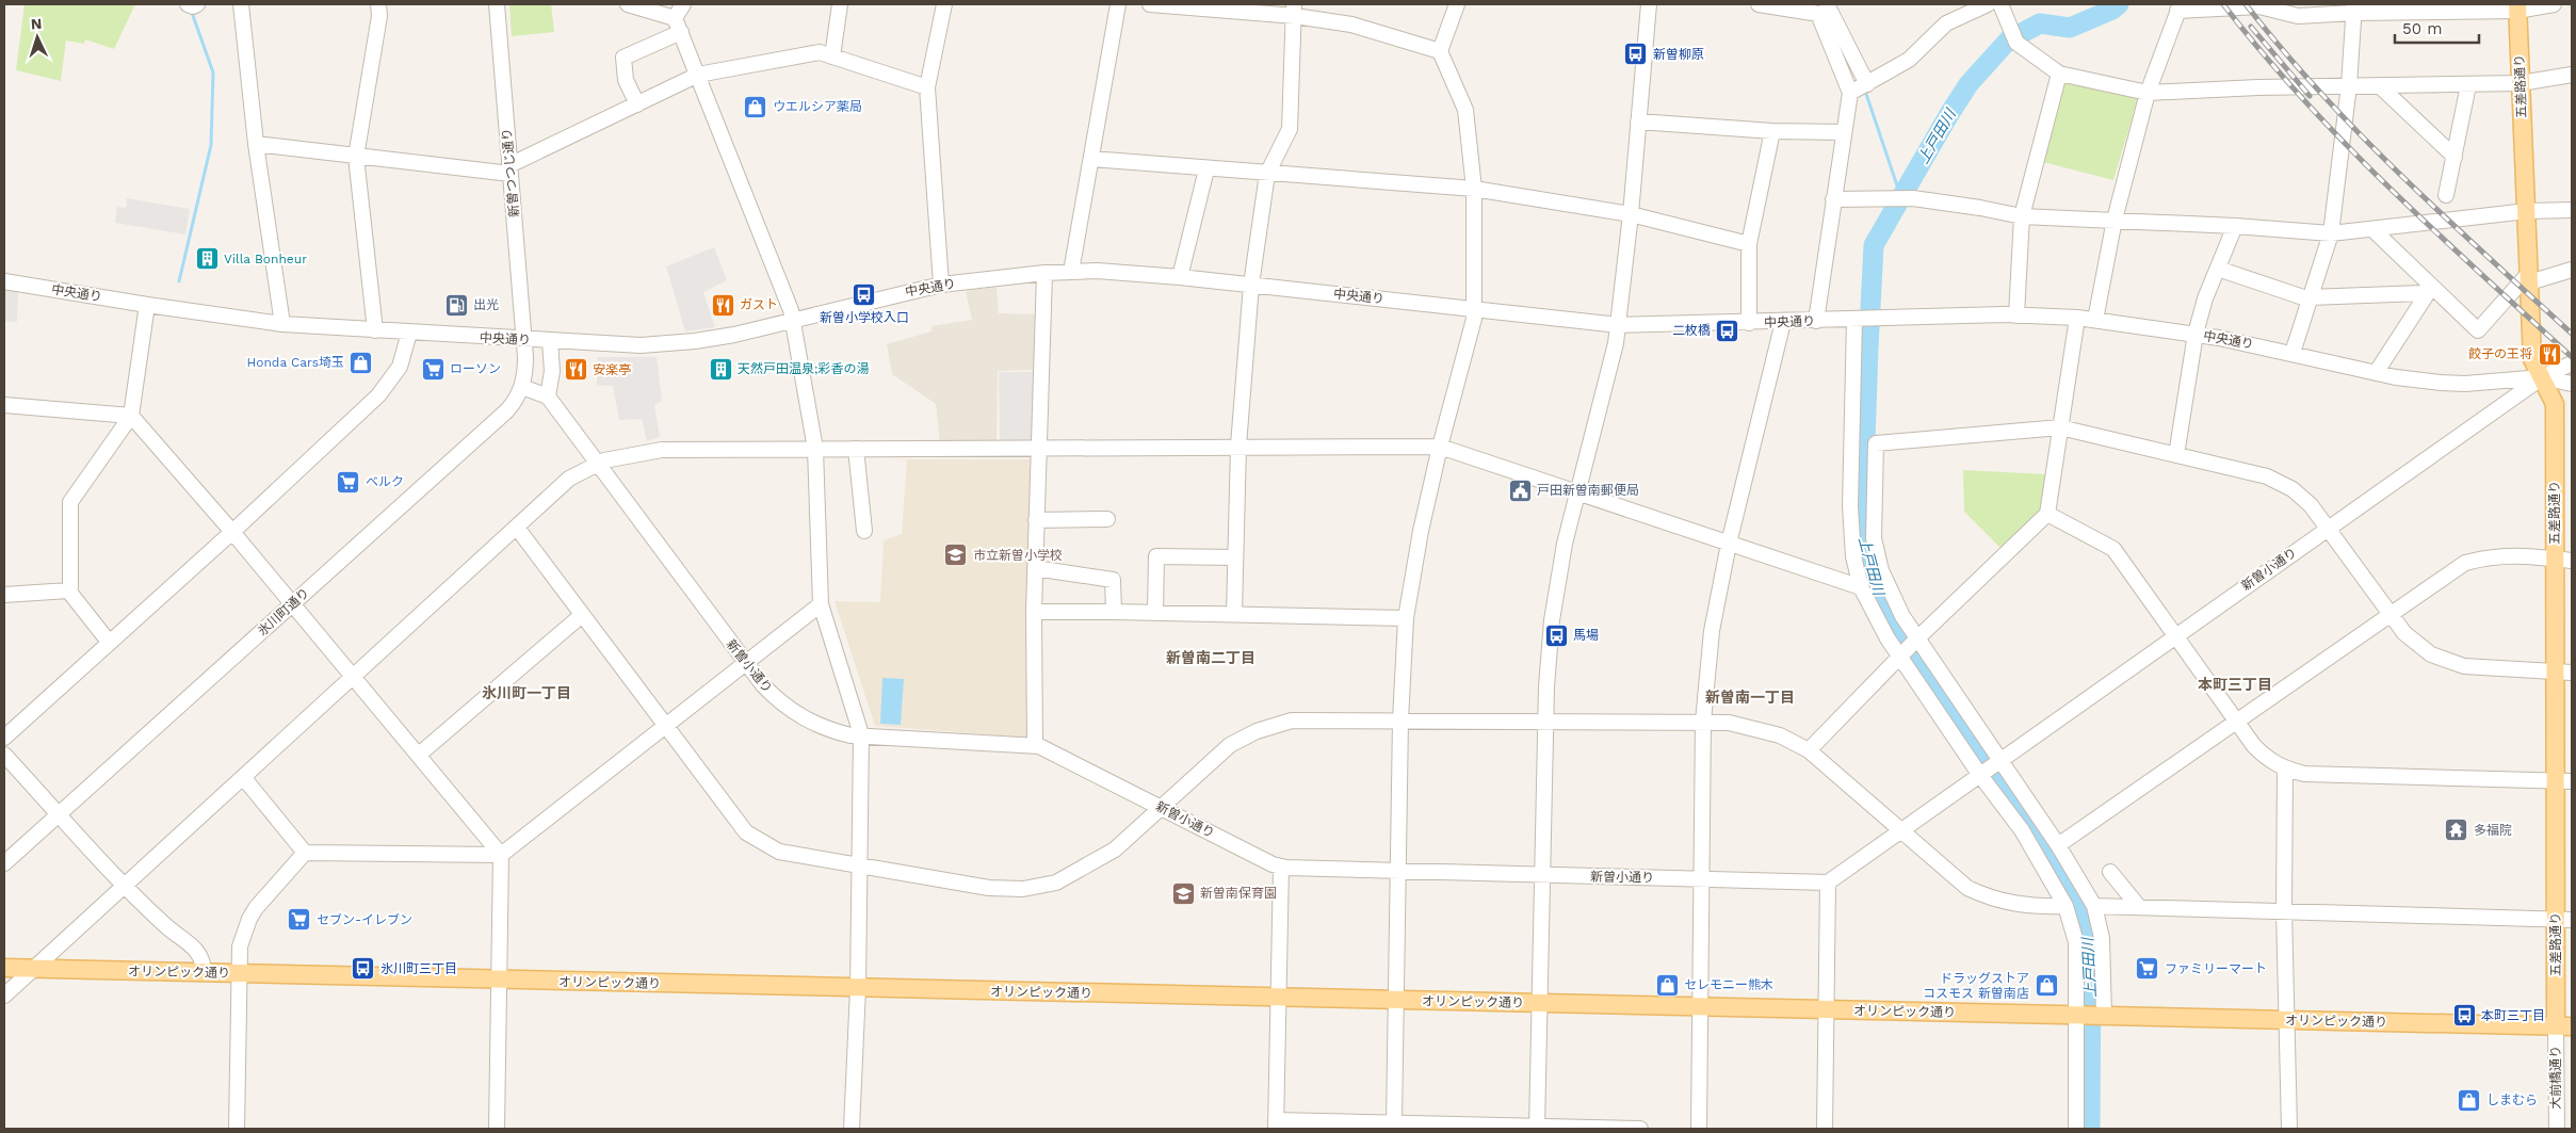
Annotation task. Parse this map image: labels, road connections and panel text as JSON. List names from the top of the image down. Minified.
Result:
{"streets":{"main road":["五差路通り","オリンピック通り"],"street":["新曽つつじ通り","中央通り","新曽小通り","氷川町通り","大前橋通り"]},"crossings":[["五差路通り","中央通り"],["五差路通り","新曽小通り"],["五差路通り","オリンピック通り"],["五差路通り","大前橋通り"],["新曽つつじ通り","中央通り"],["新曽つつじ通り","氷川町通り"],["中央通り","新曽小通り"],["中央通り","氷川町通り"],["オリンピック通り","大前橋通り"]],"districts":["新曽南二丁目","本町三丁目","氷川町一丁目","新曽南一丁目"],"water":["上戸田川"],"places":{"bus stop":["新曽柳原","新曽小学校入口","二枚橋","馬場","氷川町三丁目","本町三丁目"],"shop":["ウエルシア薬局","Honda Cars埼玉","セレモニー熊木","ドラッグストア コスモス 新曽南店","しまむら"],"building":["Villa Bonheur","天然戸田温泉;彩香の湯"],"fuel station":["出光"],"restaurant":["ガスト","餃子の王将","安楽亭"],"supermarket":["ローソン","ベルク","セブン-イレブン","ファミリーマート"],"public building":["戸田新曽南郵便局"],"school or university":["市立新曽小学校","新曽南保育園"],"temple":["多福院"]},"scale_bar":"50 m","north":"top"}
